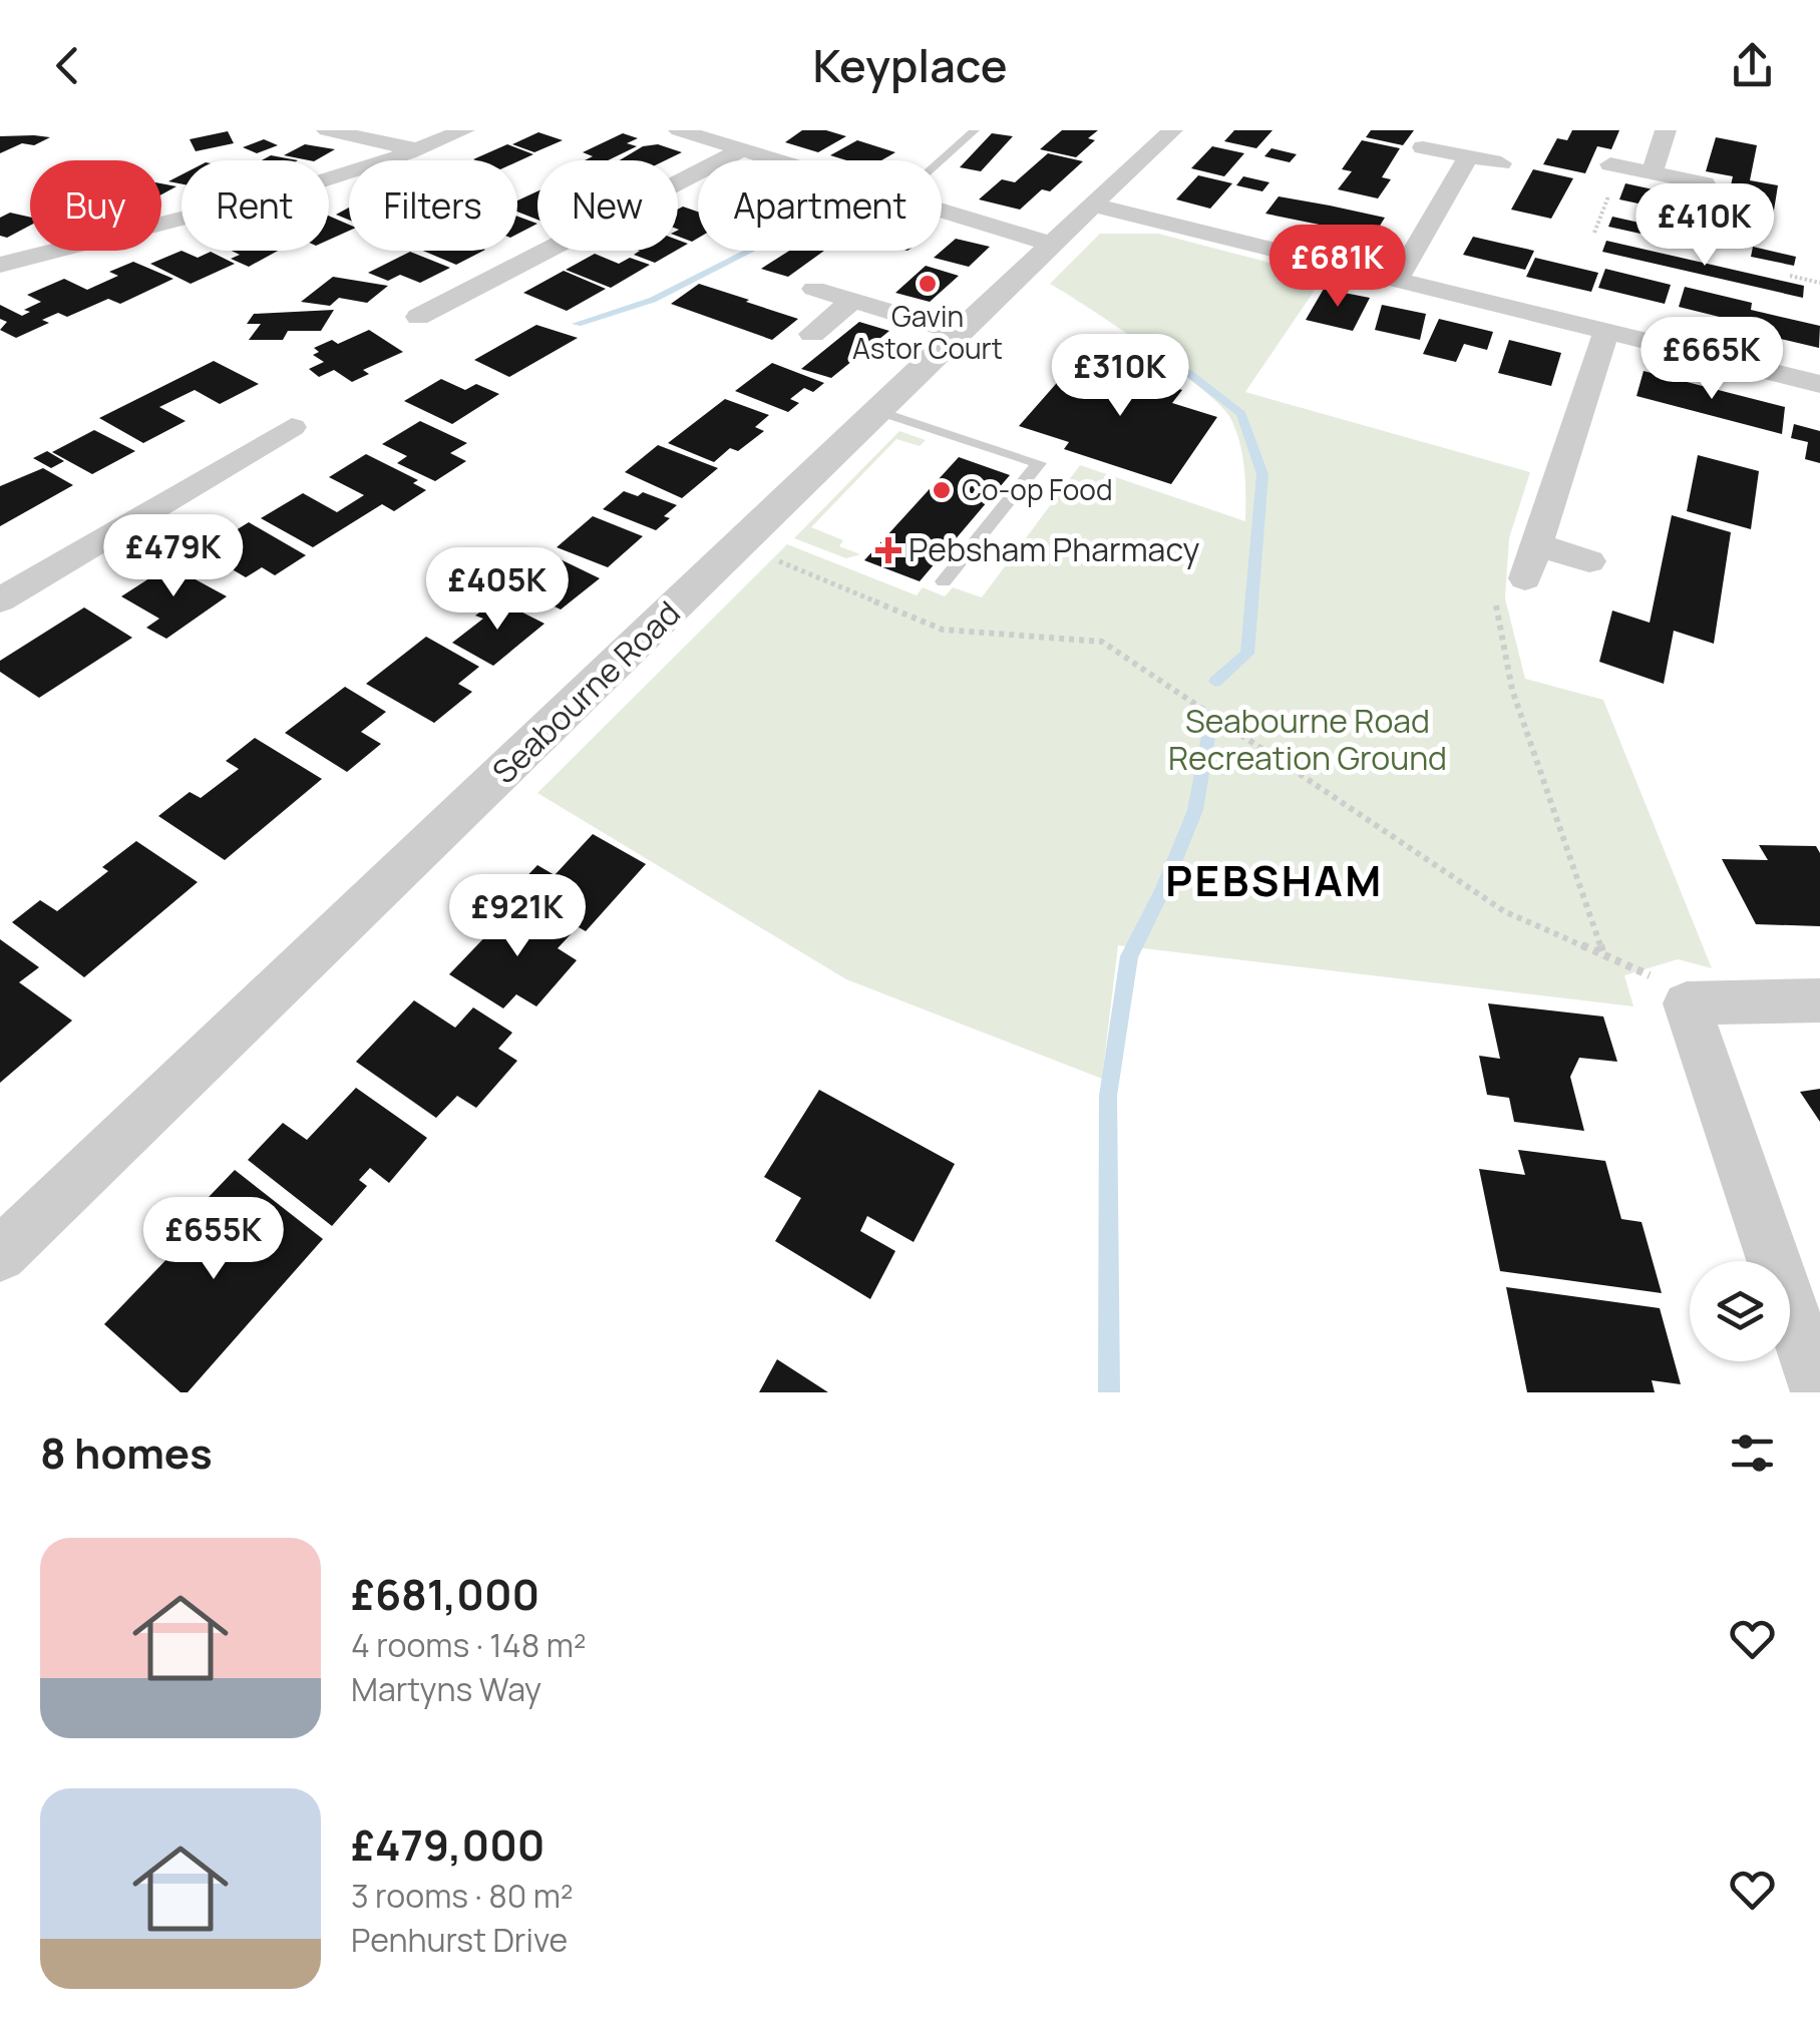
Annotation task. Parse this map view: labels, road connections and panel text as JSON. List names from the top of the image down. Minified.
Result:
{"streets":{"street":["Seabourne Road"]},"districts":["PEBSHAM"],"parks":["Seabourne Road Recreation Ground"],"places":{"other":["Gavin Astor Court","Co-op Food"],"health":["Pebsham Pharmacy"]},"page":{"header":"Keyplace","chip":["Buy","Rent","Filters","New","Apartment"],"price":["£410K","£681K","£665K","£310K","£479K","£405K","£921K","£655K"],"heading":"8 homes","list":[{"name":"£681,000","note":"4 rooms · 148 m² · Martyns Way"},{"name":"£479,000","note":"3 rooms · 80 m² · Penhurst Drive"}]}}
